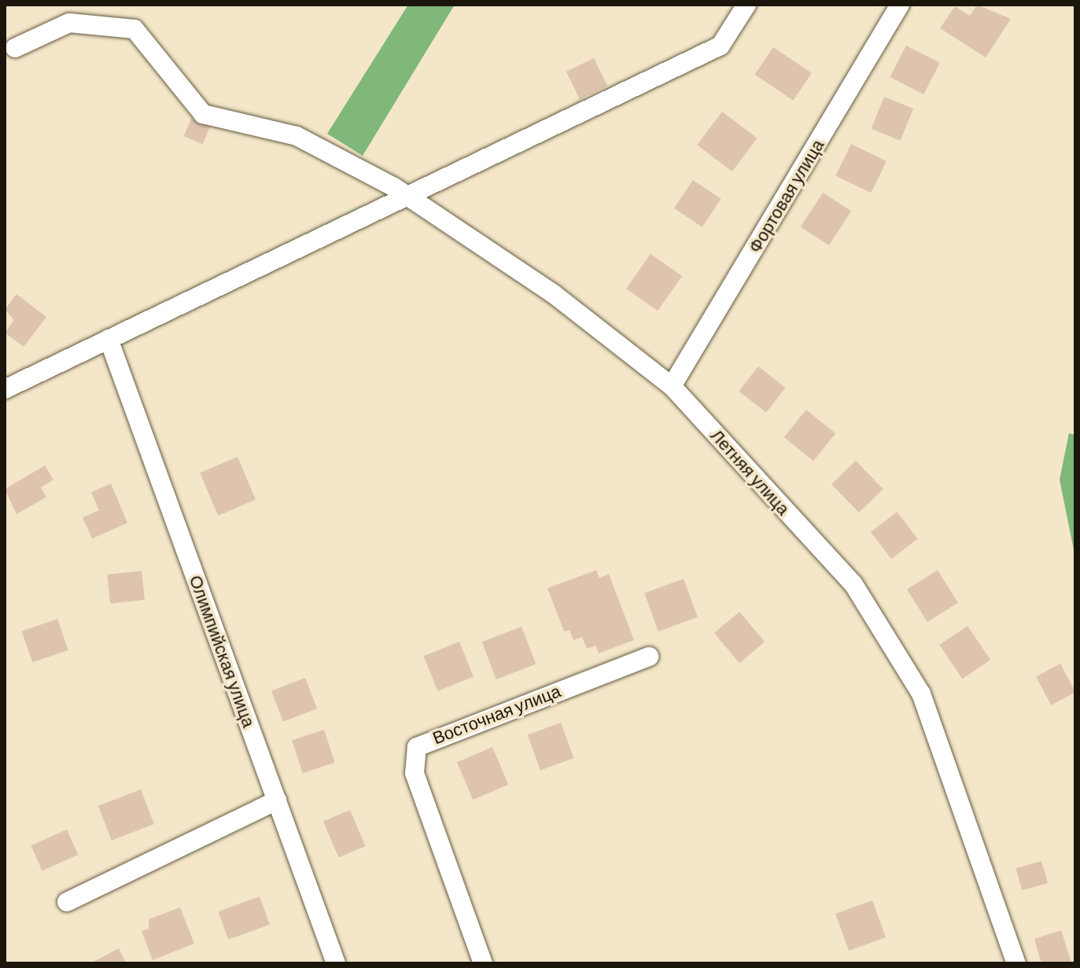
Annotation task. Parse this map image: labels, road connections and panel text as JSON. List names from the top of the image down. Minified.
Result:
{"streets":{"street":["Фортовая улица","Летняя улица","Олимпийская улица","Восточная улица"]},"crossings":[["Фортовая улица","Летняя улица"]]}
